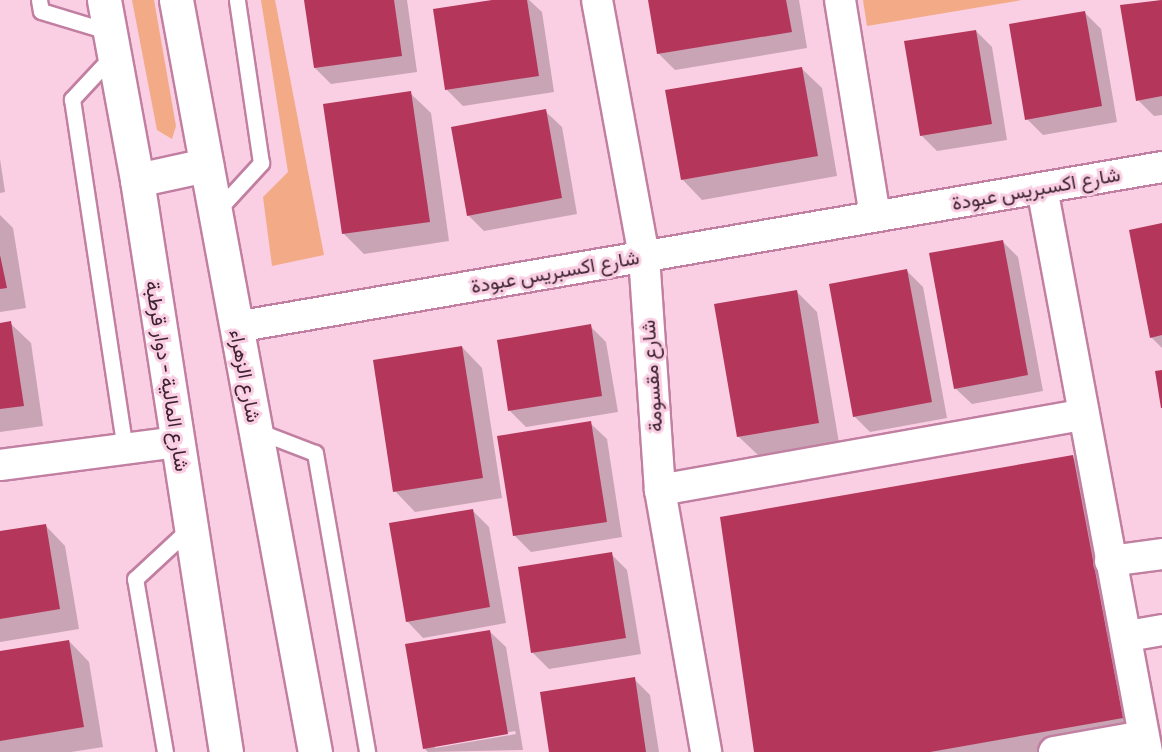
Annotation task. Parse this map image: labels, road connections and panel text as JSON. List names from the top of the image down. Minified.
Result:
{"streets":{"main road":["شارع المالية - دوار قرطبة","شارع الزهراء"],"street":["شارع اكسبريس عبودة","شارع مقسومة"]},"crossings":[["شارع اكسبريس عبودة","شارع الزهراء"],["شارع اكسبريس عبودة","شارع مقسومة"]]}
